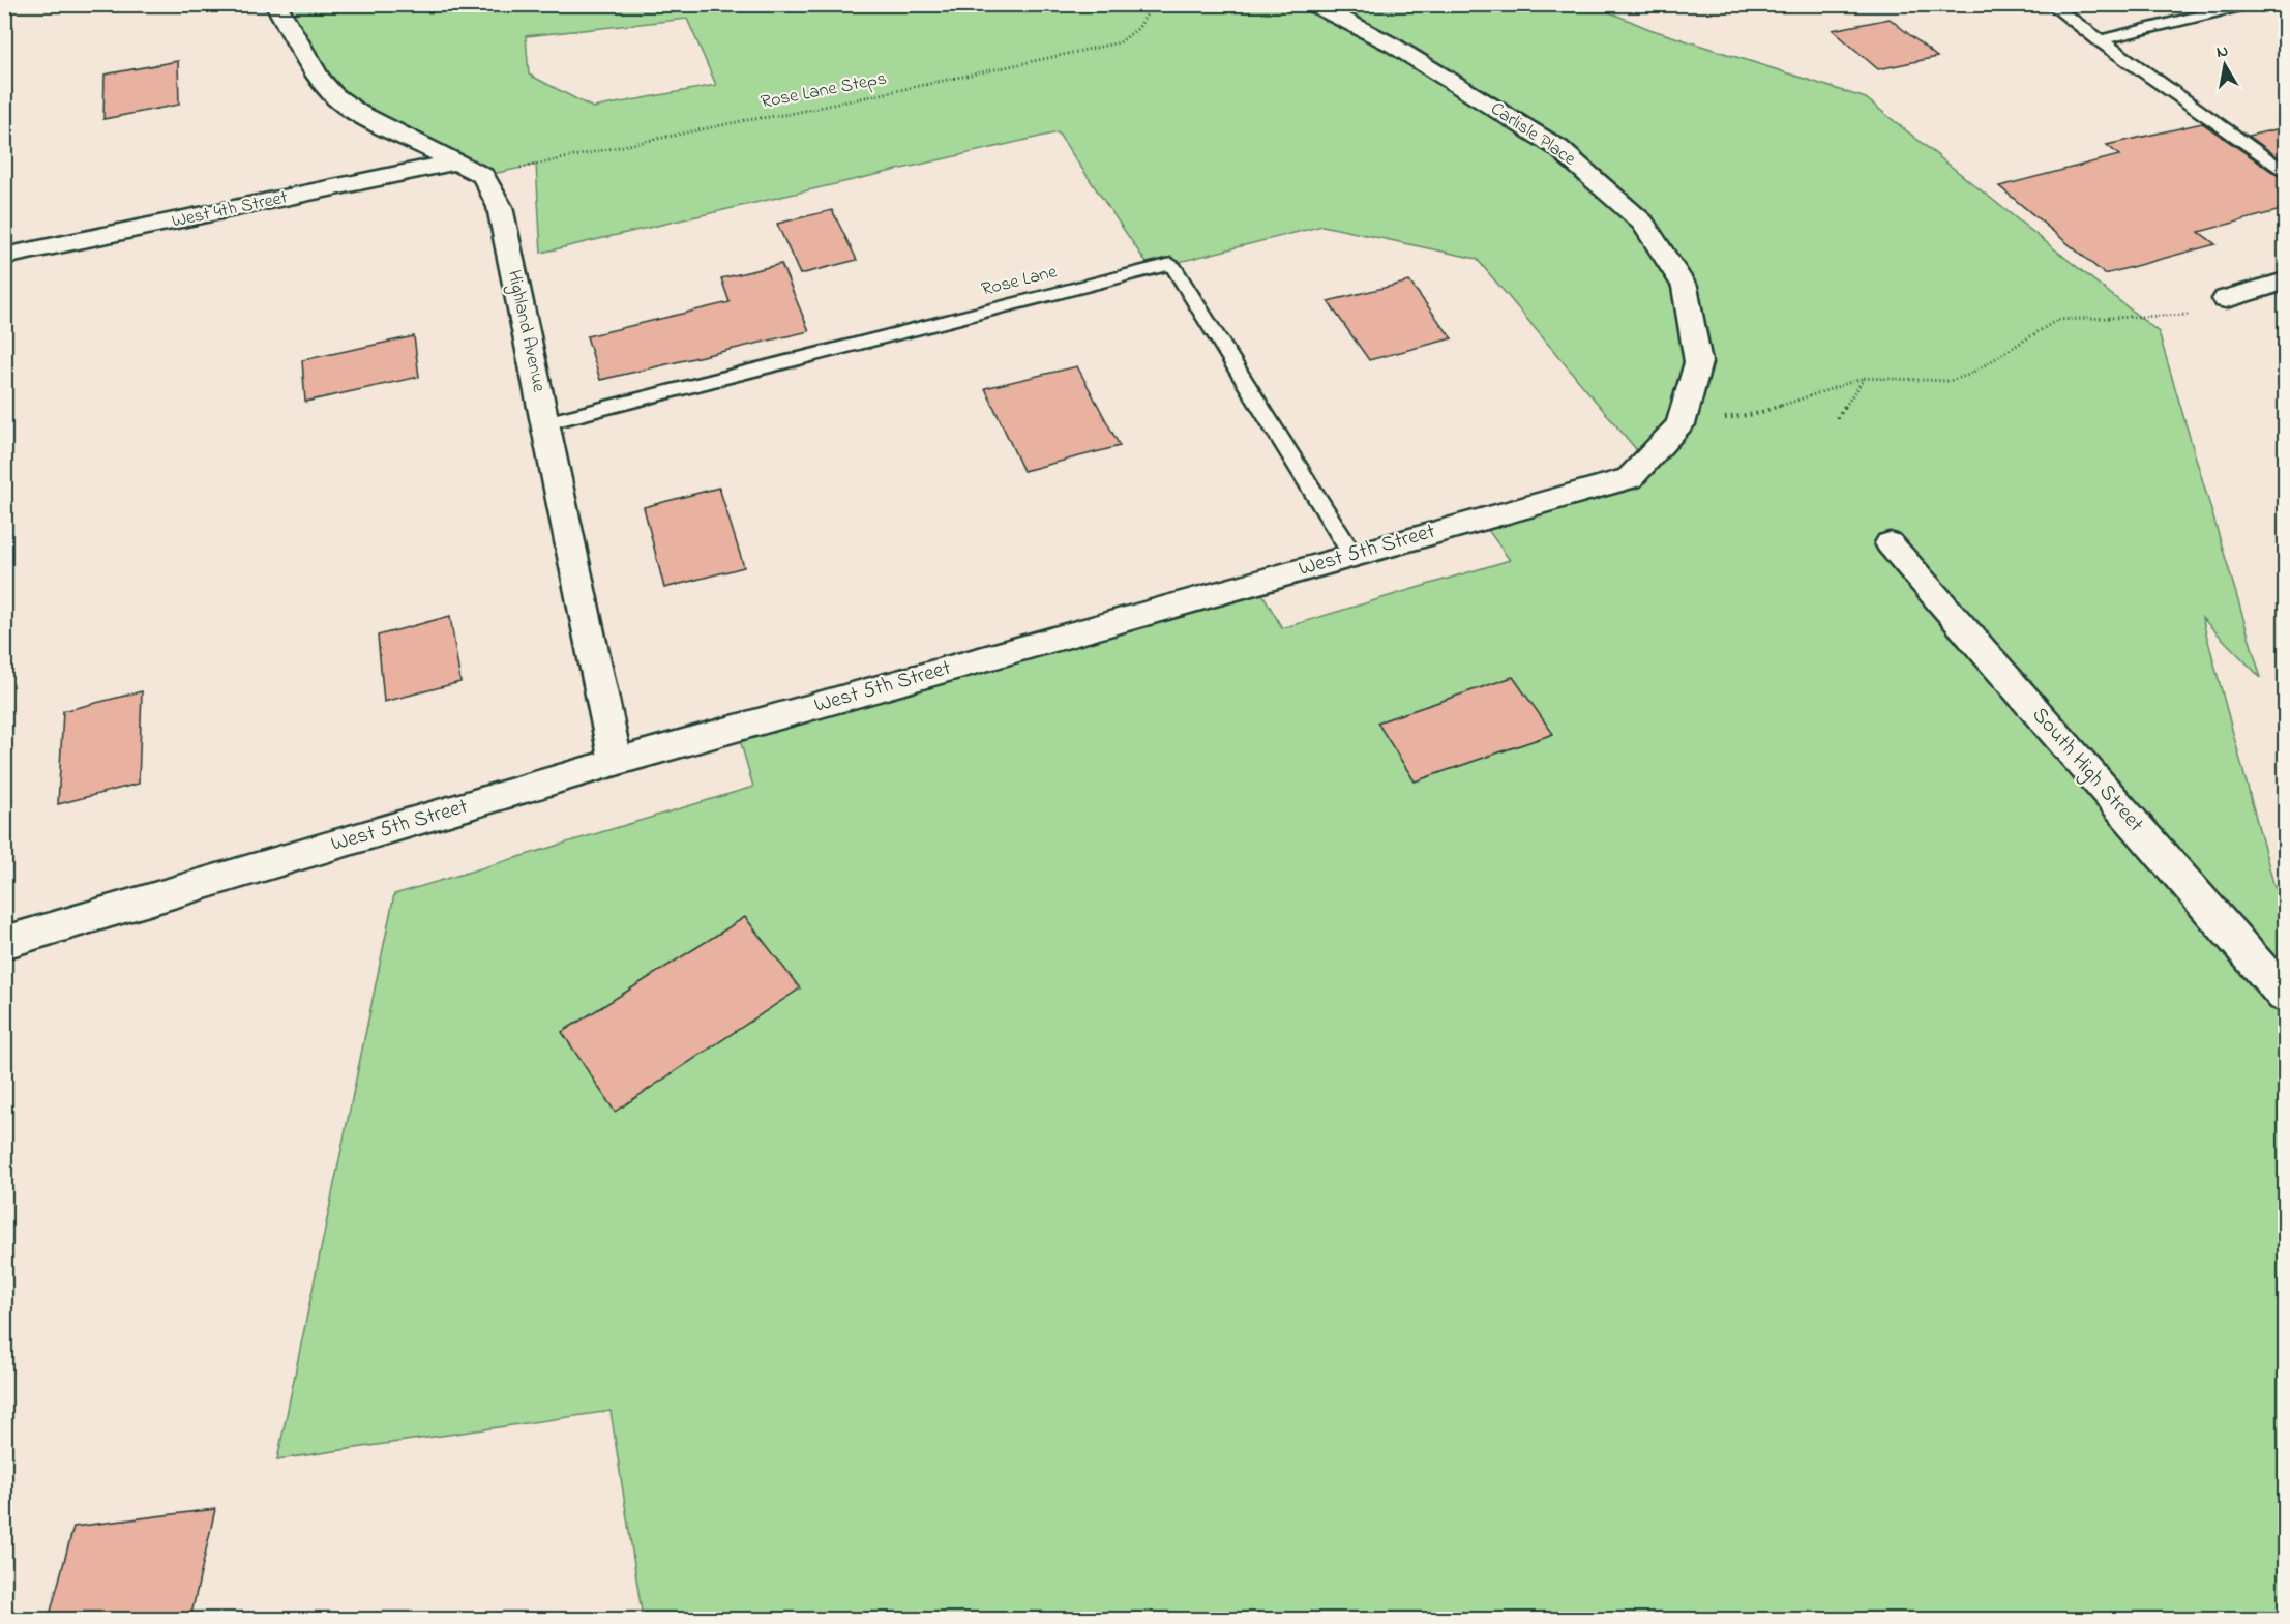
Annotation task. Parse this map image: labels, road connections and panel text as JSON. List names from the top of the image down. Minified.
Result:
{"streets":{"street":["Carlisle Place","West 4th Street","Highland Avenue","West 5th Street","South High Street"],"lane":["Rose Lane"],"path":["Rose Lane Steps"]},"crossings":[["Rose Lane Steps","Highland Avenue"],["Carlisle Place","West 5th Street"],["Rose Lane","Highland Avenue"],["Rose Lane","West 5th Street"],["Highland Avenue","West 5th Street"]],"north":"top"}
